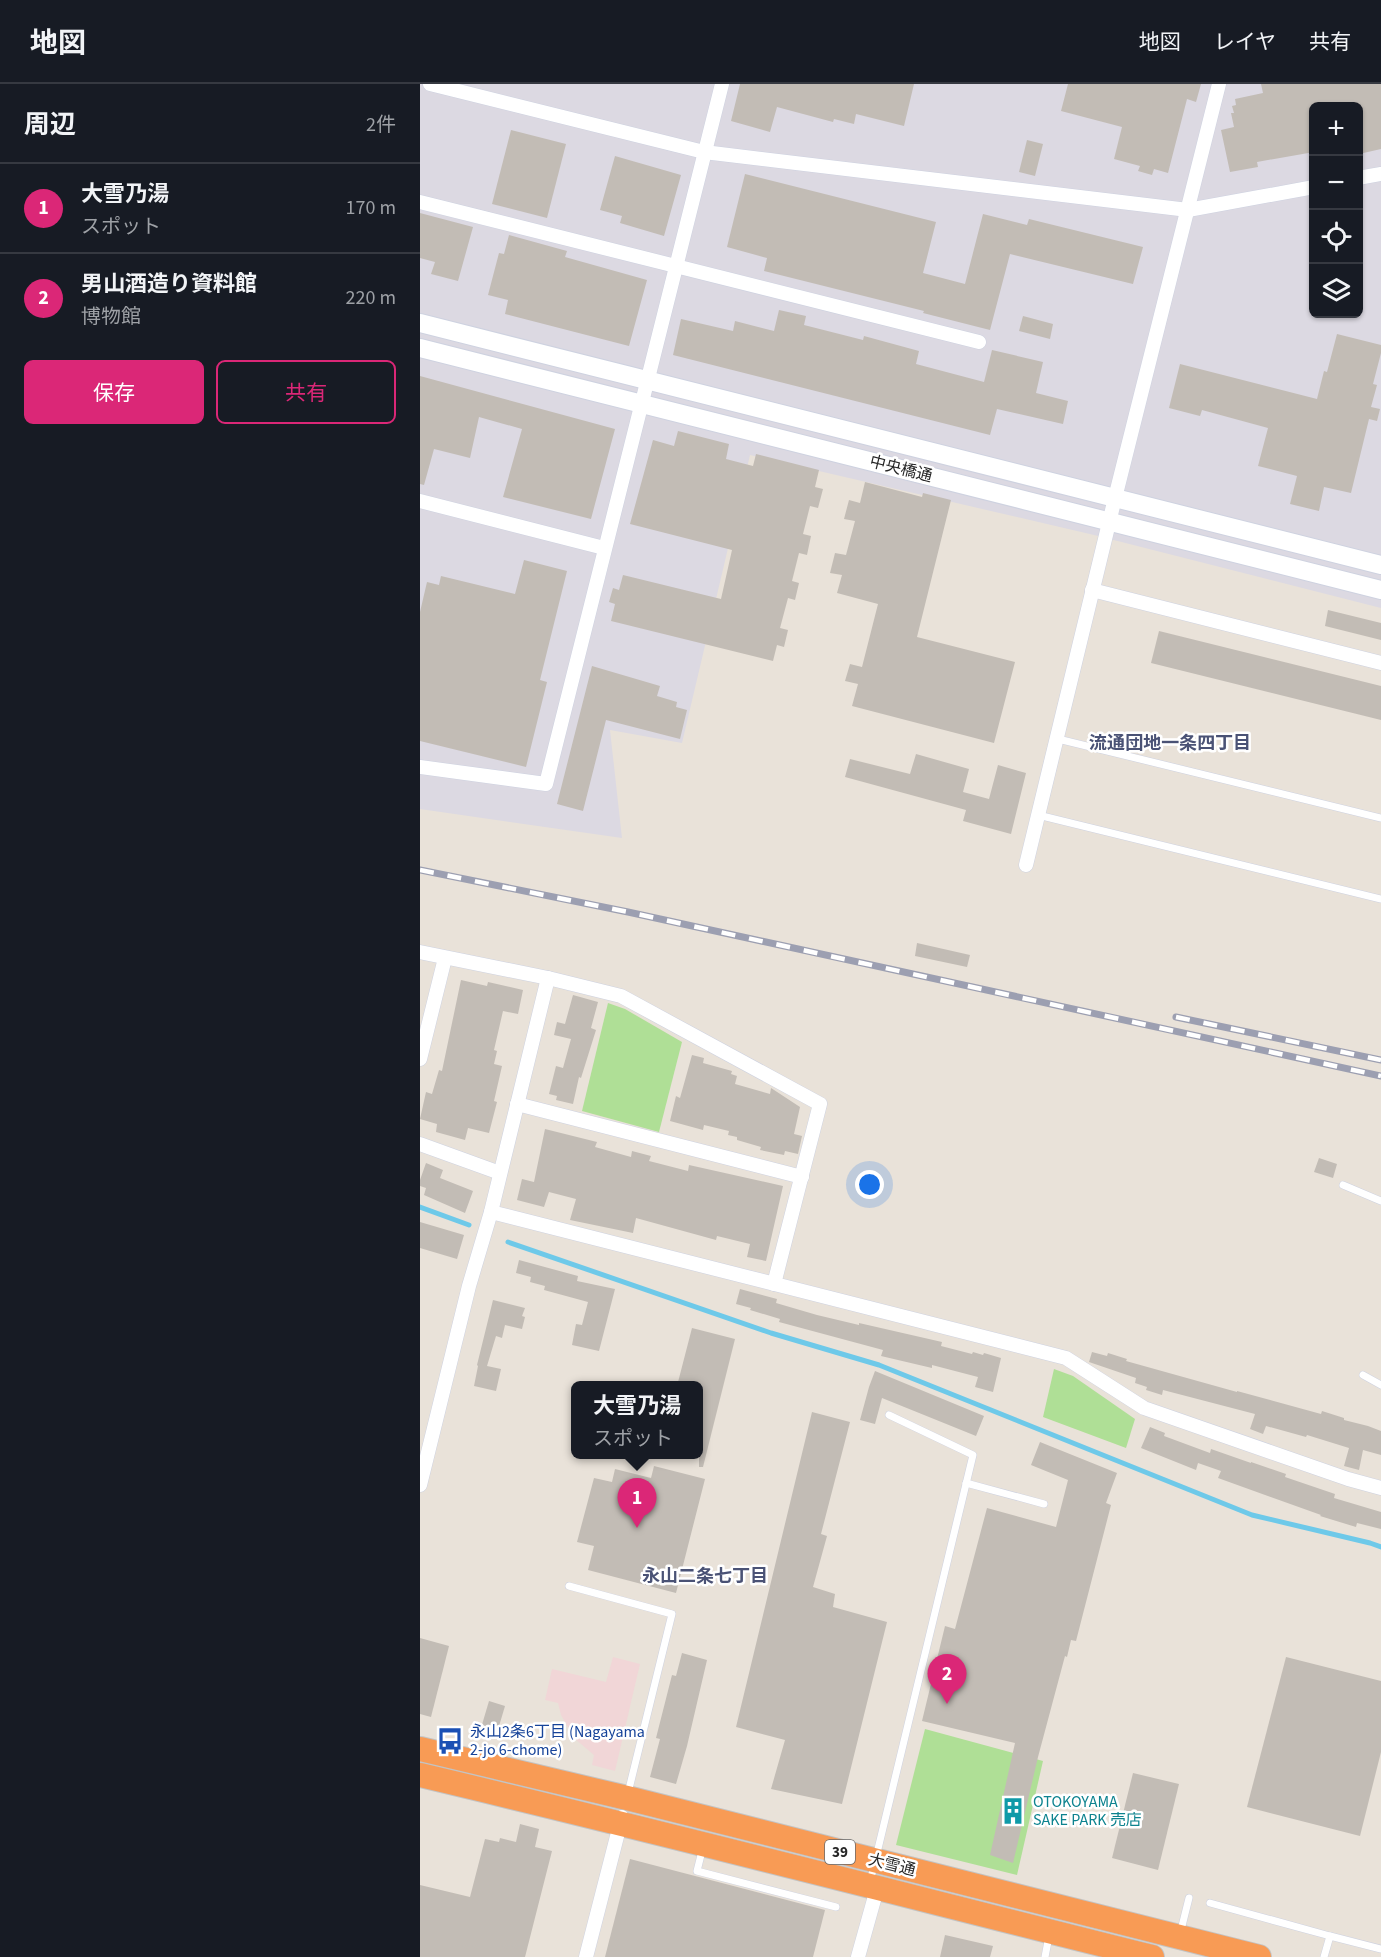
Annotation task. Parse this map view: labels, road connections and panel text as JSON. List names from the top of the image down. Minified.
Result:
{"streets":{"highway":["39","大雪通"],"main road":["中央橋通"]},"districts":["流通団地一条四丁目","永山二条七丁目"],"places":{"bus stop":["永山2条6丁目 (Nagayama 2-jo 6-chome)"],"building":["OTOKOYAMA SAKE PARK 売店"]},"page":{"header":"地図","nav":["地図","レイヤ","共有"],"heading":["周辺","2件"],"map_buttons":["+","−"],"list":[{"mark":"1","name":"大雪乃湯","note":"スポット","value":"170 m"},{"mark":"2","name":"男山酒造り資料館","note":"博物館","value":"220 m"}],"buttons":["保存","共有"],"popup":["大雪乃湯","スポット"],"pins":["1","2"]}}
